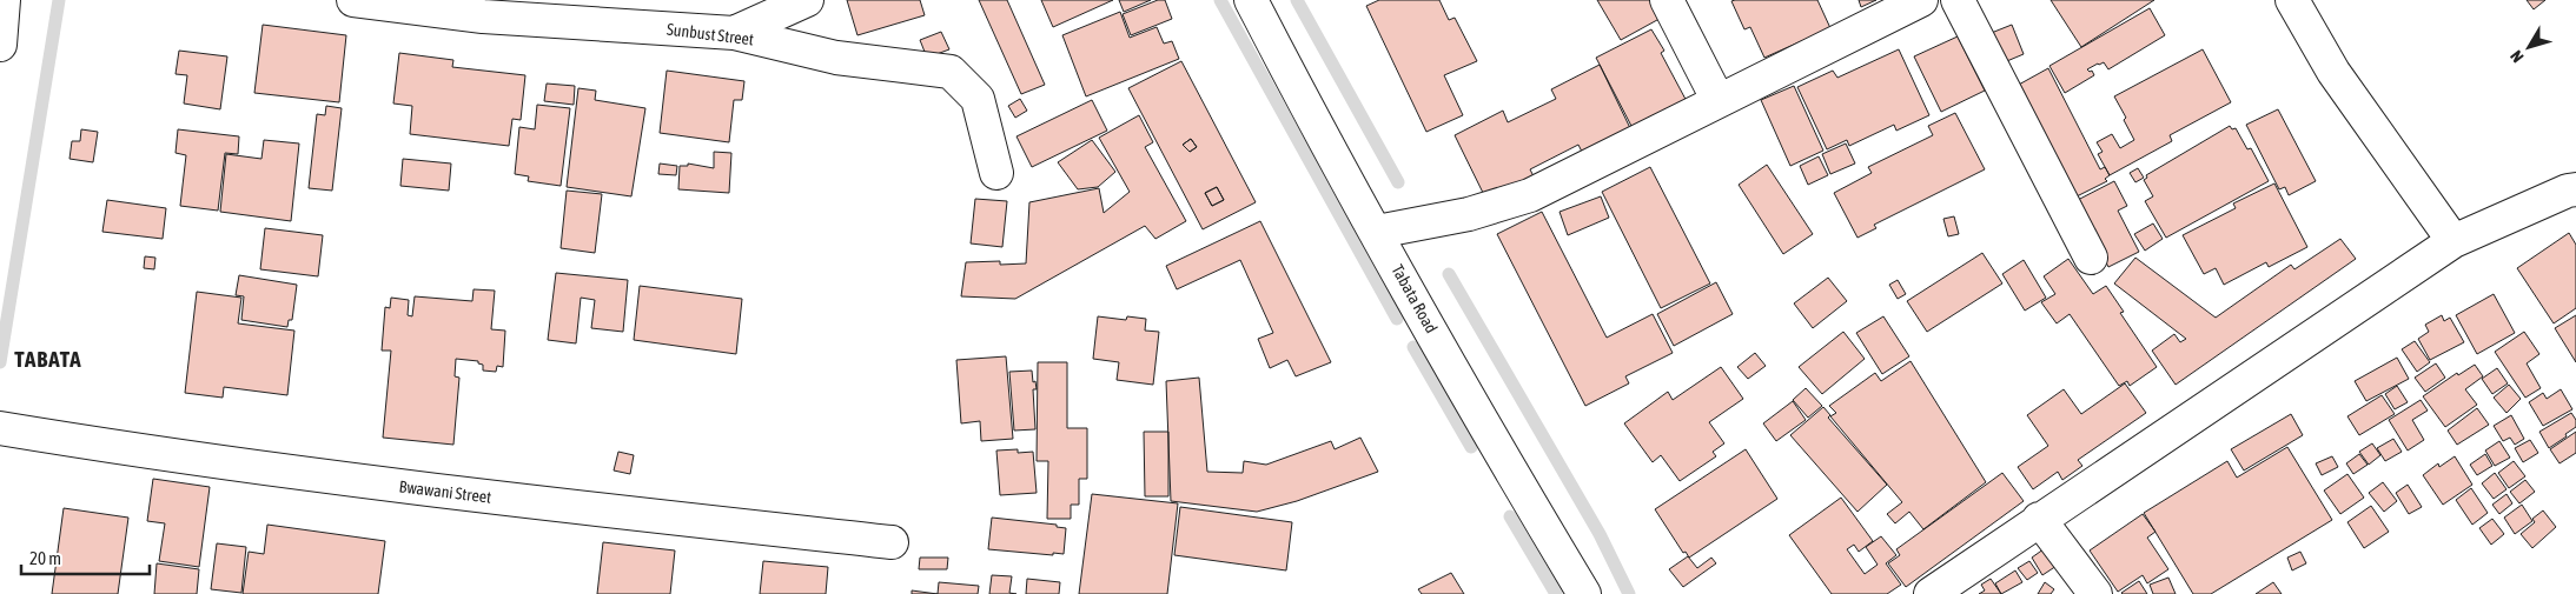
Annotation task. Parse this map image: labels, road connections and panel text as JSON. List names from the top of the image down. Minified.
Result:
{"streets":{"street":["Sunbust Street","Tabata Road","Bwawani Street"]},"districts":["TABATA"],"scale_bar":"20 m","north":"bottom left"}
